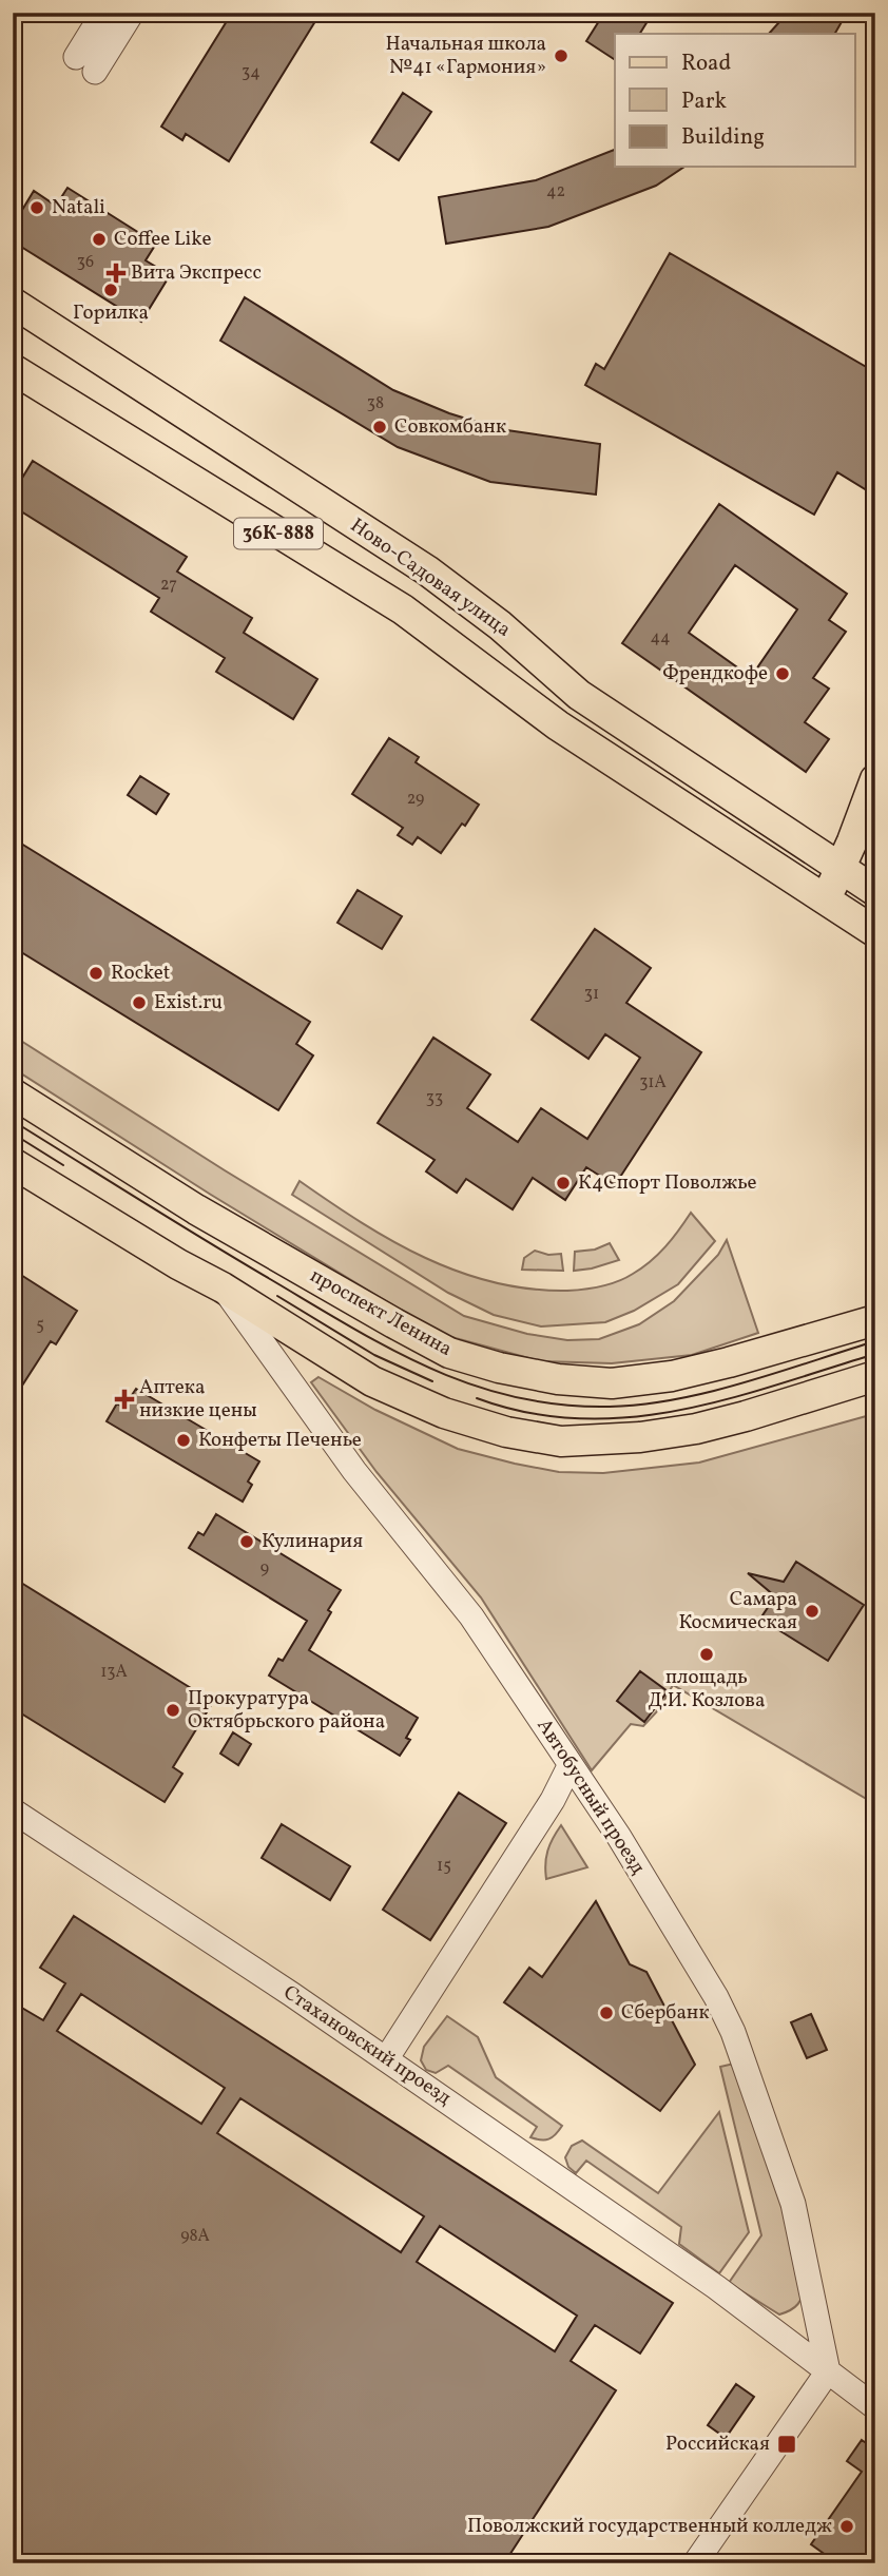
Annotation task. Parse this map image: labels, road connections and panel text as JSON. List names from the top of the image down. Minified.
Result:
{"streets":{"main road":["36К-888","Ново-Садовая улица","проспект Ленина"],"street":["Автобусный проезд","Стахановский проезд"]},"crossings":[["Автобусный проезд","Стахановский проезд"]],"places":{"other":["Начальная школа №41 «Гармония»","Natali","Coffee Like","Горилка","Совкомбанк","Френдкофе","Rocket","Exist.ru","К4Спорт Поволжье","Конфеты Печенье","Кулинария","Самара Космическая","площадь Д.И. Козлова","Прокуратура Октябрьского района","Сбербанк","Поволжский государственный колледж"],"health":["Вита Экспресс","Аптека низкие цены"],"transit":["Российская"]},"house_numbers":["34","42","36","38","27","44","29","31","31А","33","5","9","13А","15","98А"],"legend":["Road","Park","Building"]}
